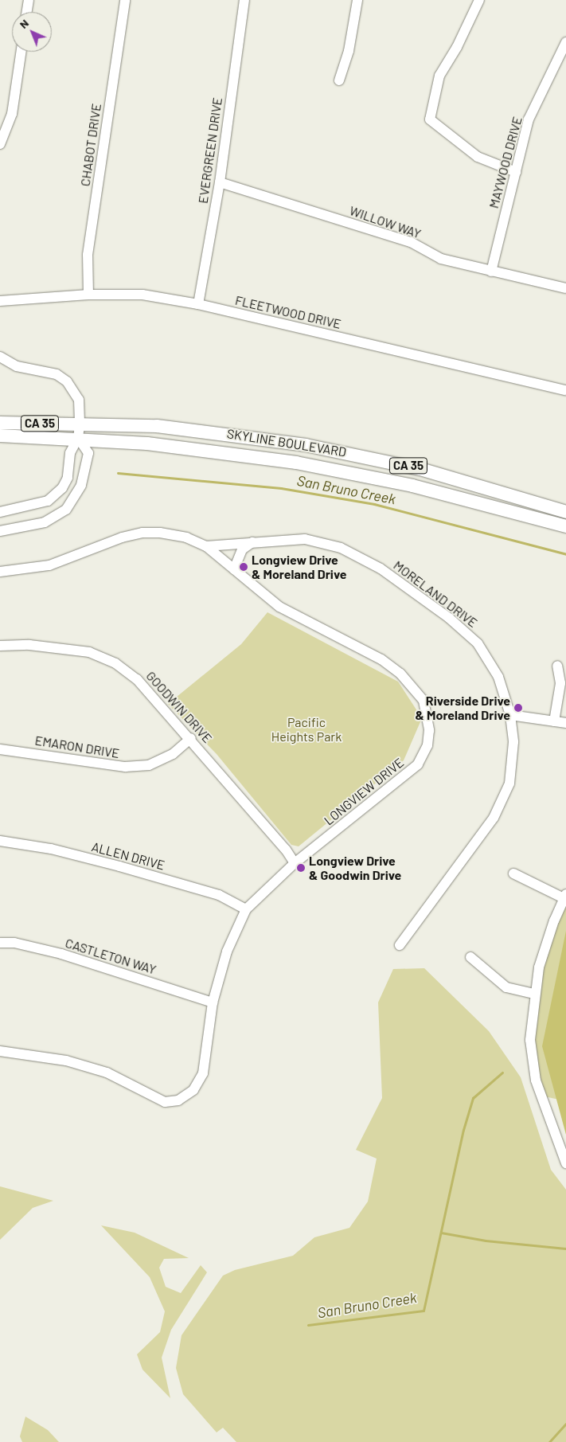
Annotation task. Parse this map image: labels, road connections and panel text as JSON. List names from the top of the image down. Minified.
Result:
{"streets":{"main road":["CA 35","SKYLINE BOULEVARD"],"street":["CHABOT DRIVE","EVERGREEN DRIVE","MAYWOOD DRIVE","WILLOW WAY","FLEETWOOD DRIVE","MORELAND DRIVE","GOODWIN DRIVE","EMARON DRIVE","LONGVIEW DRIVE","ALLEN DRIVE","CASTLETON WAY"]},"crossings":[["CHABOT DRIVE","FLEETWOOD DRIVE"],["EVERGREEN DRIVE","WILLOW WAY"],["EVERGREEN DRIVE","FLEETWOOD DRIVE"],["MAYWOOD DRIVE","WILLOW WAY"],["MORELAND DRIVE","LONGVIEW DRIVE"],["GOODWIN DRIVE","EMARON DRIVE"],["GOODWIN DRIVE","LONGVIEW DRIVE"],["LONGVIEW DRIVE","ALLEN DRIVE"],["LONGVIEW DRIVE","CASTLETON WAY"]],"water":["San Bruno Creek"],"parks":["Pacific Heights Park"],"places":["Longview Drive & Moreland Drive","Riverside Drive & Moreland Drive","Longview Drive & Goodwin Drive"],"north":"top left"}
